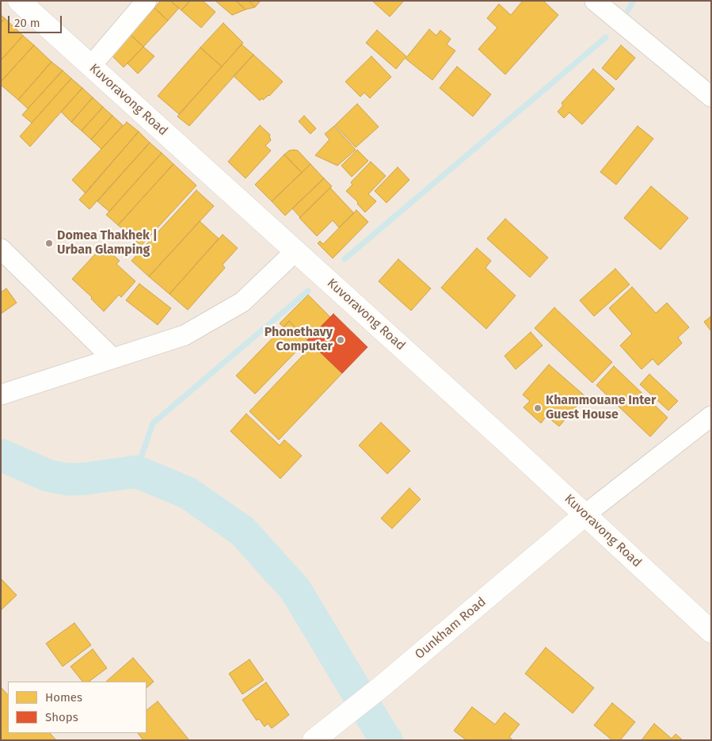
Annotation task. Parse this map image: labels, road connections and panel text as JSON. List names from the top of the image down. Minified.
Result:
{"streets":{"street":["Kuvoravong Road","Ounkham Road"]},"crossings":[["Kuvoravong Road","Ounkham Road"]],"places":["Domea Thakhek | Urban Glamping","Phonethavy Computer","Khammouane Inter Guest House"],"legend":["Homes","Shops"],"scale_bar":"20 m"}
